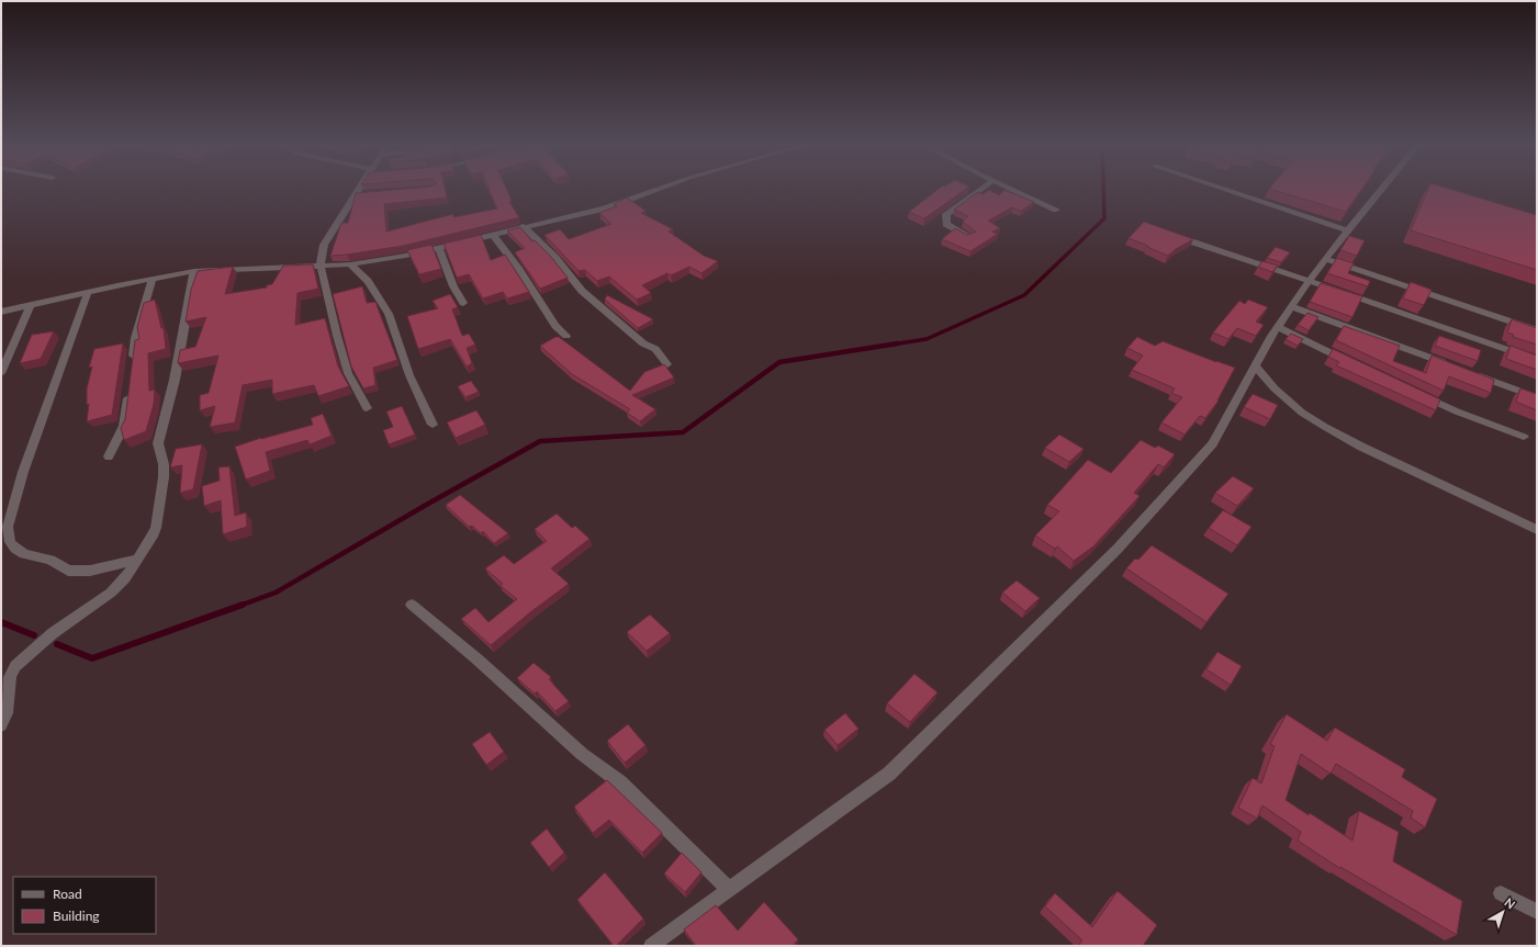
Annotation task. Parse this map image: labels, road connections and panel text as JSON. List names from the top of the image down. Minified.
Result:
{"legend":["Road","Building"],"north":"top right"}
